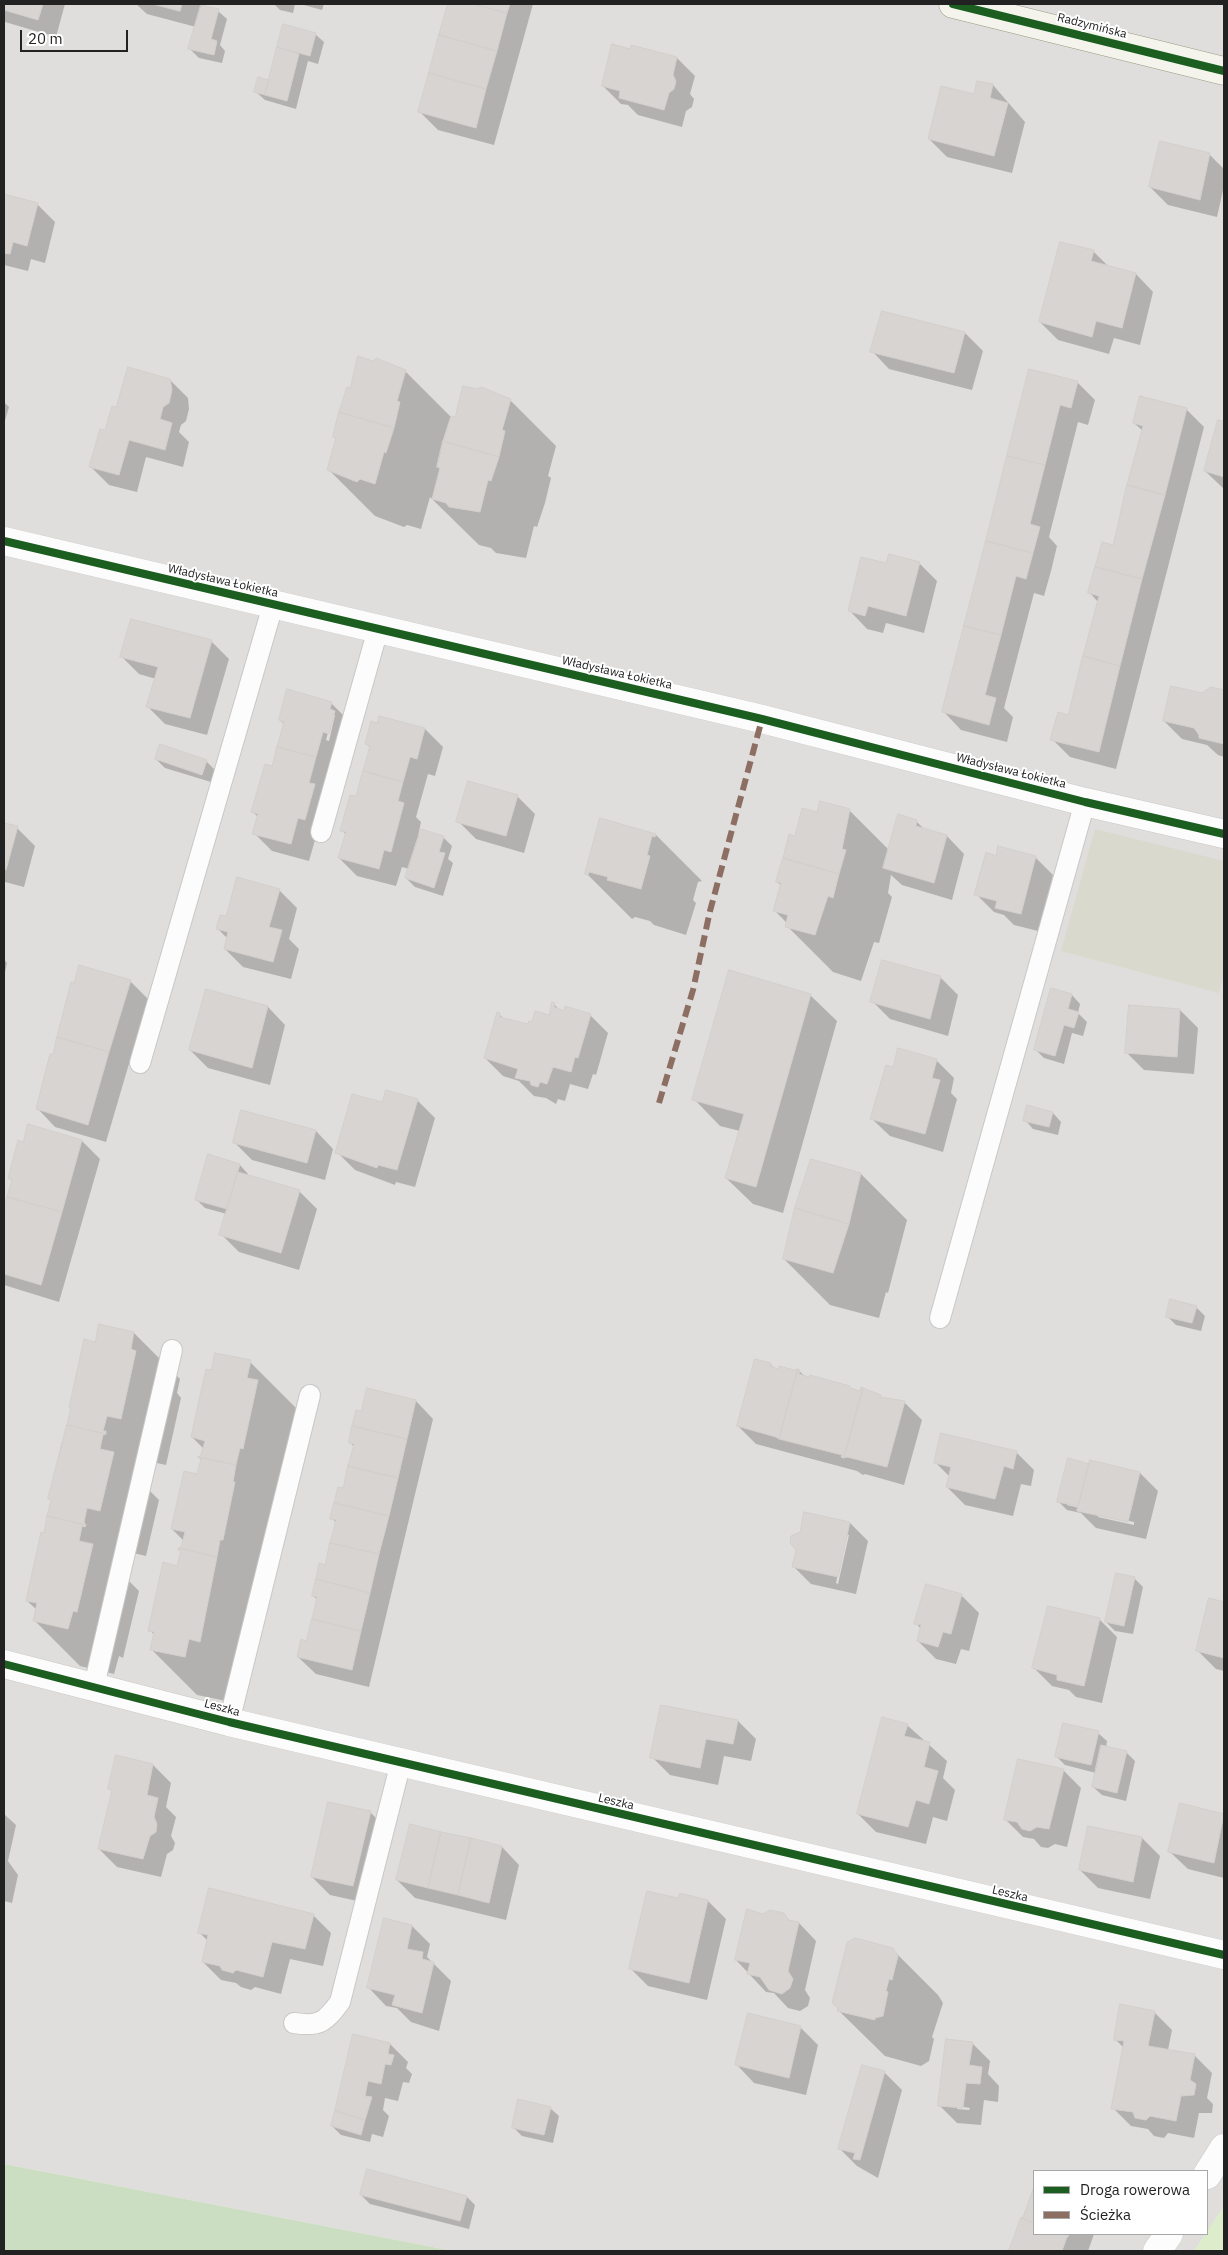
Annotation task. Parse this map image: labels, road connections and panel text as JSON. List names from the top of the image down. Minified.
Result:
{"streets":{"street":["Radzymińska","Władysława Łokietka","Leszka"]},"legend":["Droga rowerowa","Ścieżka"],"scale_bar":"20 m"}
